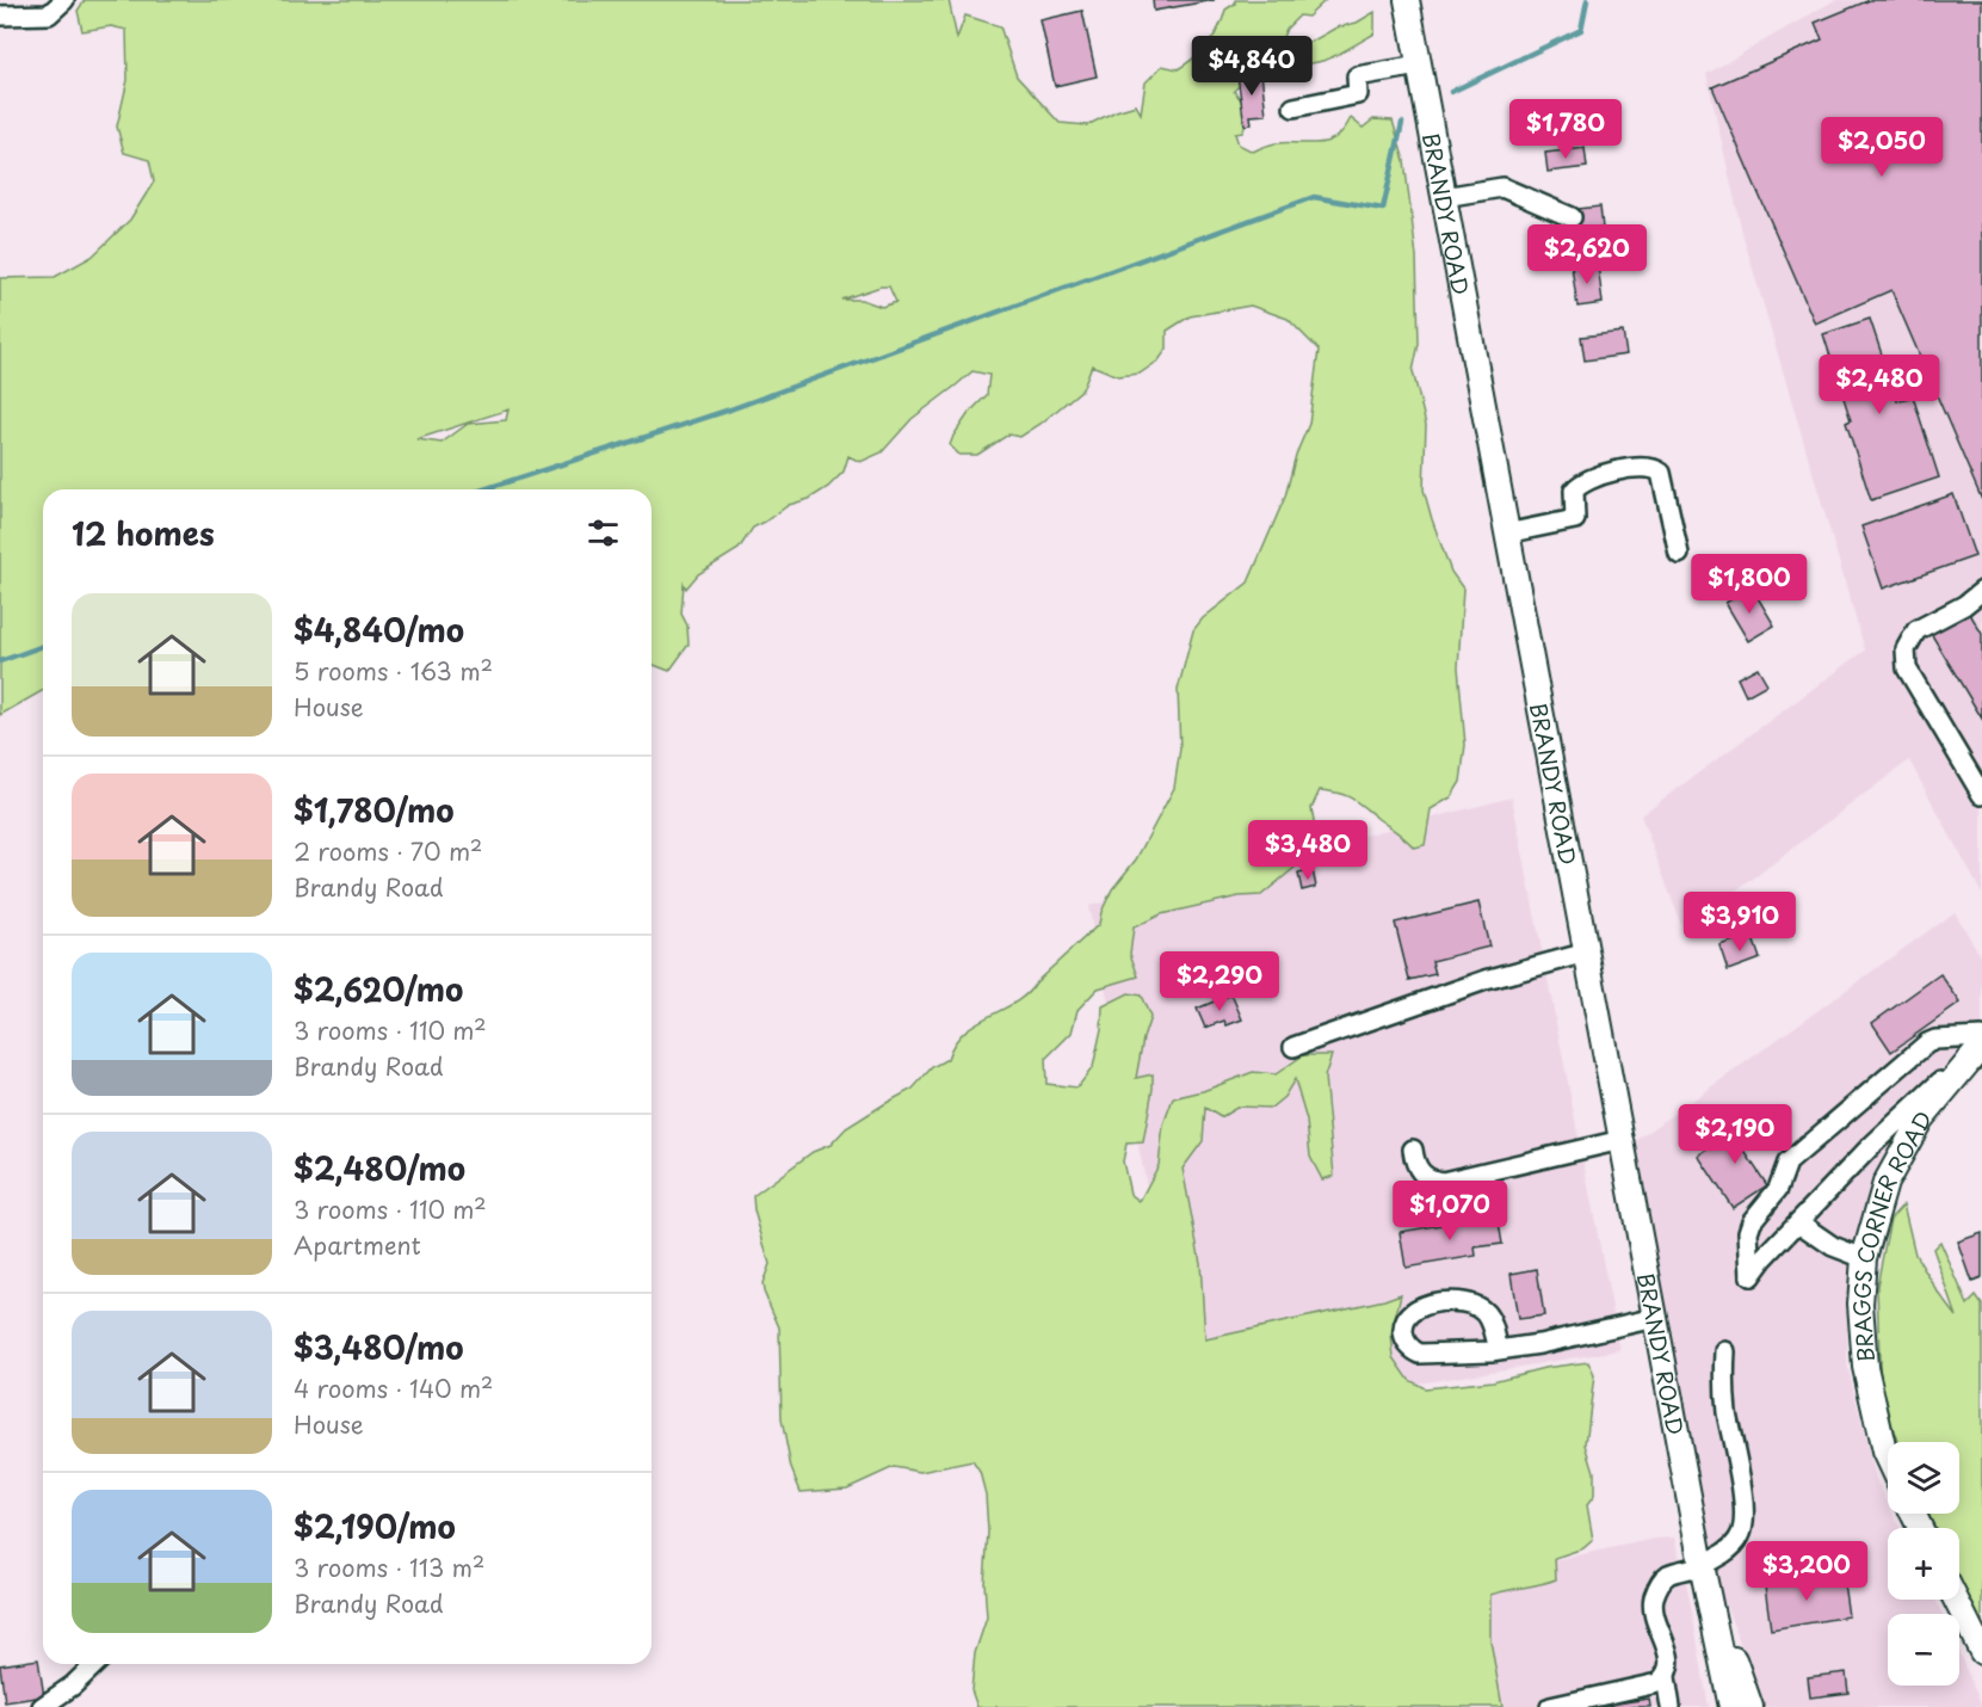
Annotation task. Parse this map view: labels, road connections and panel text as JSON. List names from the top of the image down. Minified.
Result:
{"streets":{"main road":["BRANDY ROAD","BRAGGS CORNER ROAD"]},"page":{"price":["$4,840","$1,780","$2,050","$2,620","$2,480","$1,800","$3,480","$3,910","$2,290","$2,190","$1,070","$3,200"],"heading":"12 homes","list":[{"name":"$4,840/mo","note":"5 rooms · 163 m² · House"},{"name":"$1,780/mo","note":"2 rooms · 70 m² · Brandy Road"},{"name":"$2,620/mo","note":"3 rooms · 110 m² · Brandy Road"},{"name":"$2,480/mo","note":"3 rooms · 110 m² · Apartment"},{"name":"$3,480/mo","note":"4 rooms · 140 m² · House"},{"name":"$2,190/mo","note":"3 rooms · 113 m² · Brandy Road"}],"map_buttons":["+","−"]}}
